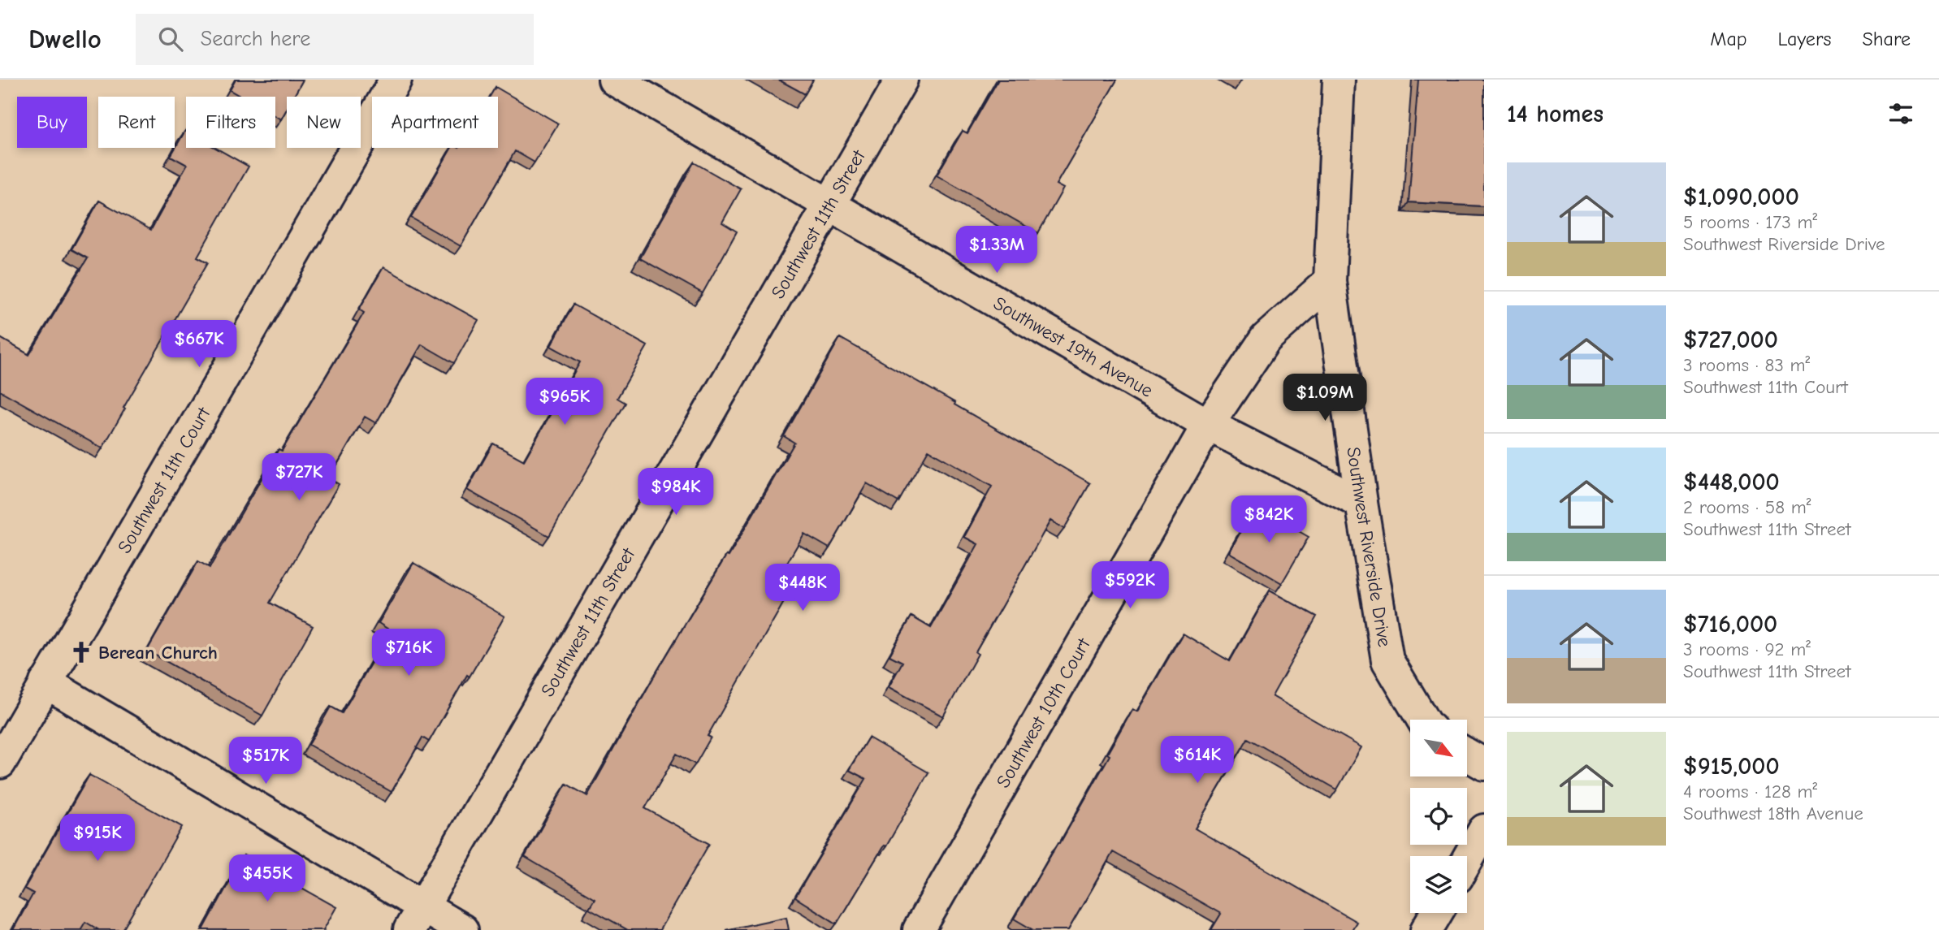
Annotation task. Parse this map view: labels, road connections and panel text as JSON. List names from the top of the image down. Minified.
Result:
{"streets":{"street":["Southwest 11th Street","Southwest 19th Avenue","Southwest 11th Court","Southwest Riverside Drive","Southwest 10th Court"]},"crossings":[["Southwest 11th Street","Southwest 19th Avenue"],["Southwest 19th Avenue","Southwest Riverside Drive"],["Southwest 19th Avenue","Southwest 10th Court"],["Southwest Riverside Drive","Southwest 10th Court"]],"places":{"church":["Berean Church"]},"north":"bottom right","page":{"header":"Dwello","search":"Search here","nav":["Map","Layers","Share"],"heading":"14 homes","chip":["Buy","Rent","Filters","New","Apartment"],"list":[{"name":"$1,090,000","note":"5 rooms · 173 m² · Southwest Riverside Drive"},{"name":"$727,000","note":"3 rooms · 83 m² · Southwest 11th Court"},{"name":"$448,000","note":"2 rooms · 58 m² · Southwest 11th Street"},{"name":"$716,000","note":"3 rooms · 92 m² · Southwest 11th Street"},{"name":"$915,000","note":"4 rooms · 128 m² · Southwest 18th Avenue"}],"price":["$1.33M","$667K","$1.09M","$965K","$727K","$984K","$842K","$592K","$448K","$716K","$614K","$517K","$915K","$455K"]}}
